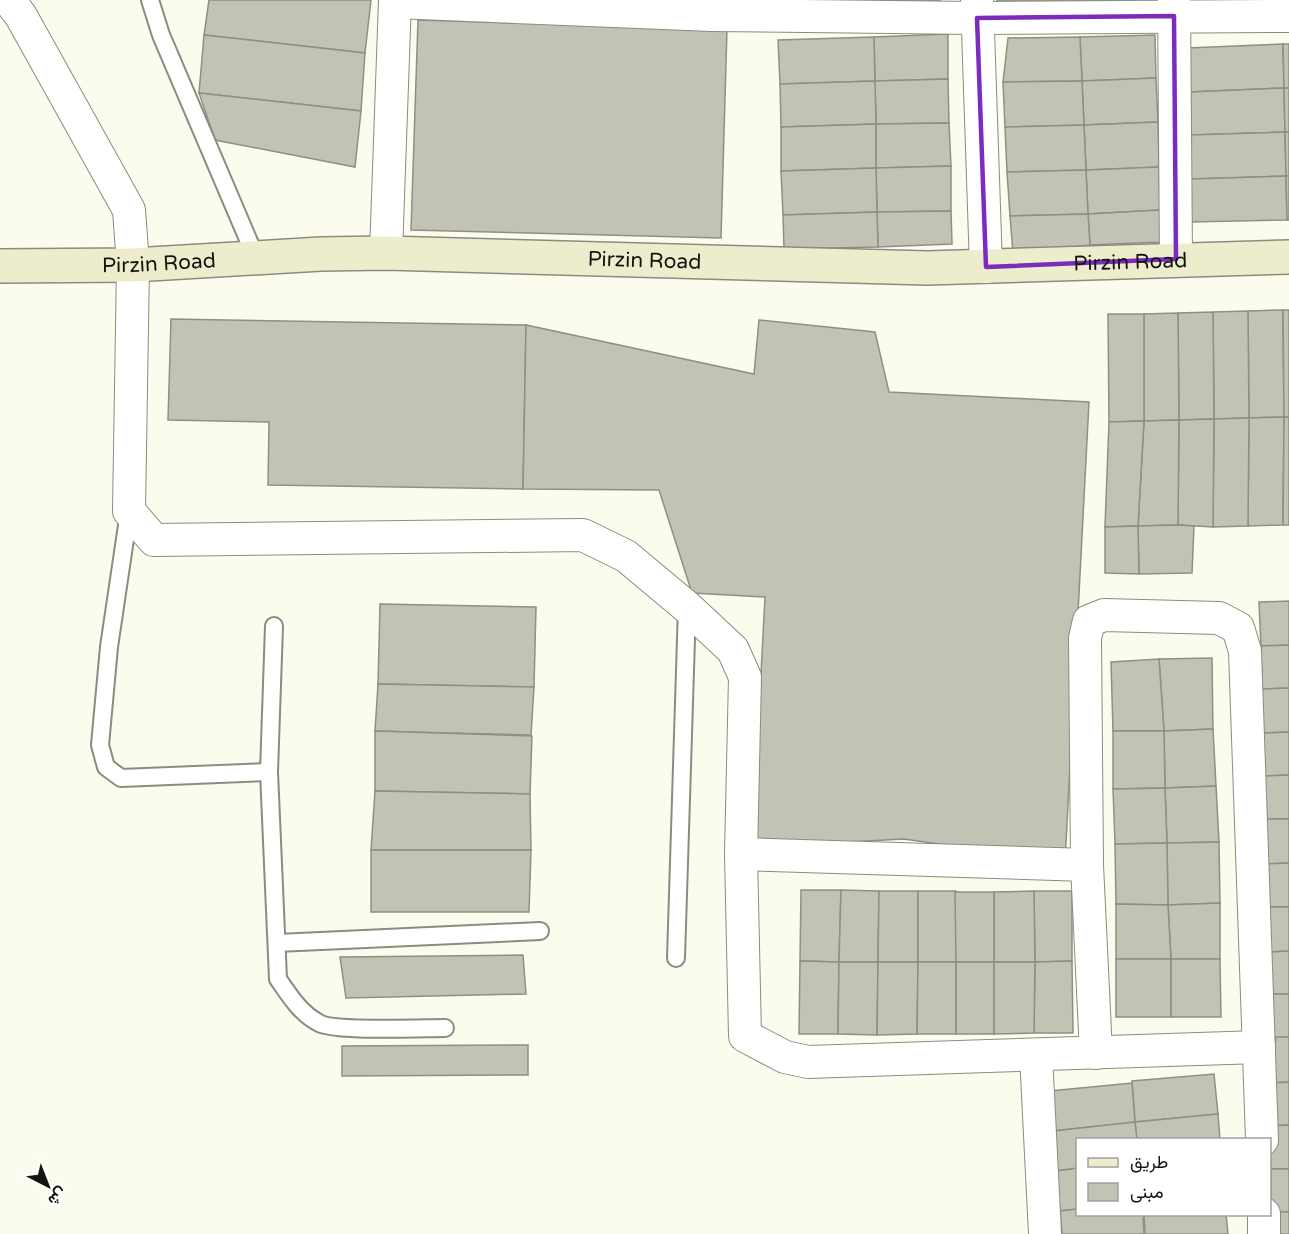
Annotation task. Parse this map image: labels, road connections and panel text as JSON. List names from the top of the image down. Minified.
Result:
{"streets":{"street":["Pirzin Road"]},"legend":["طريق","مبنى"],"north":"bottom right"}
